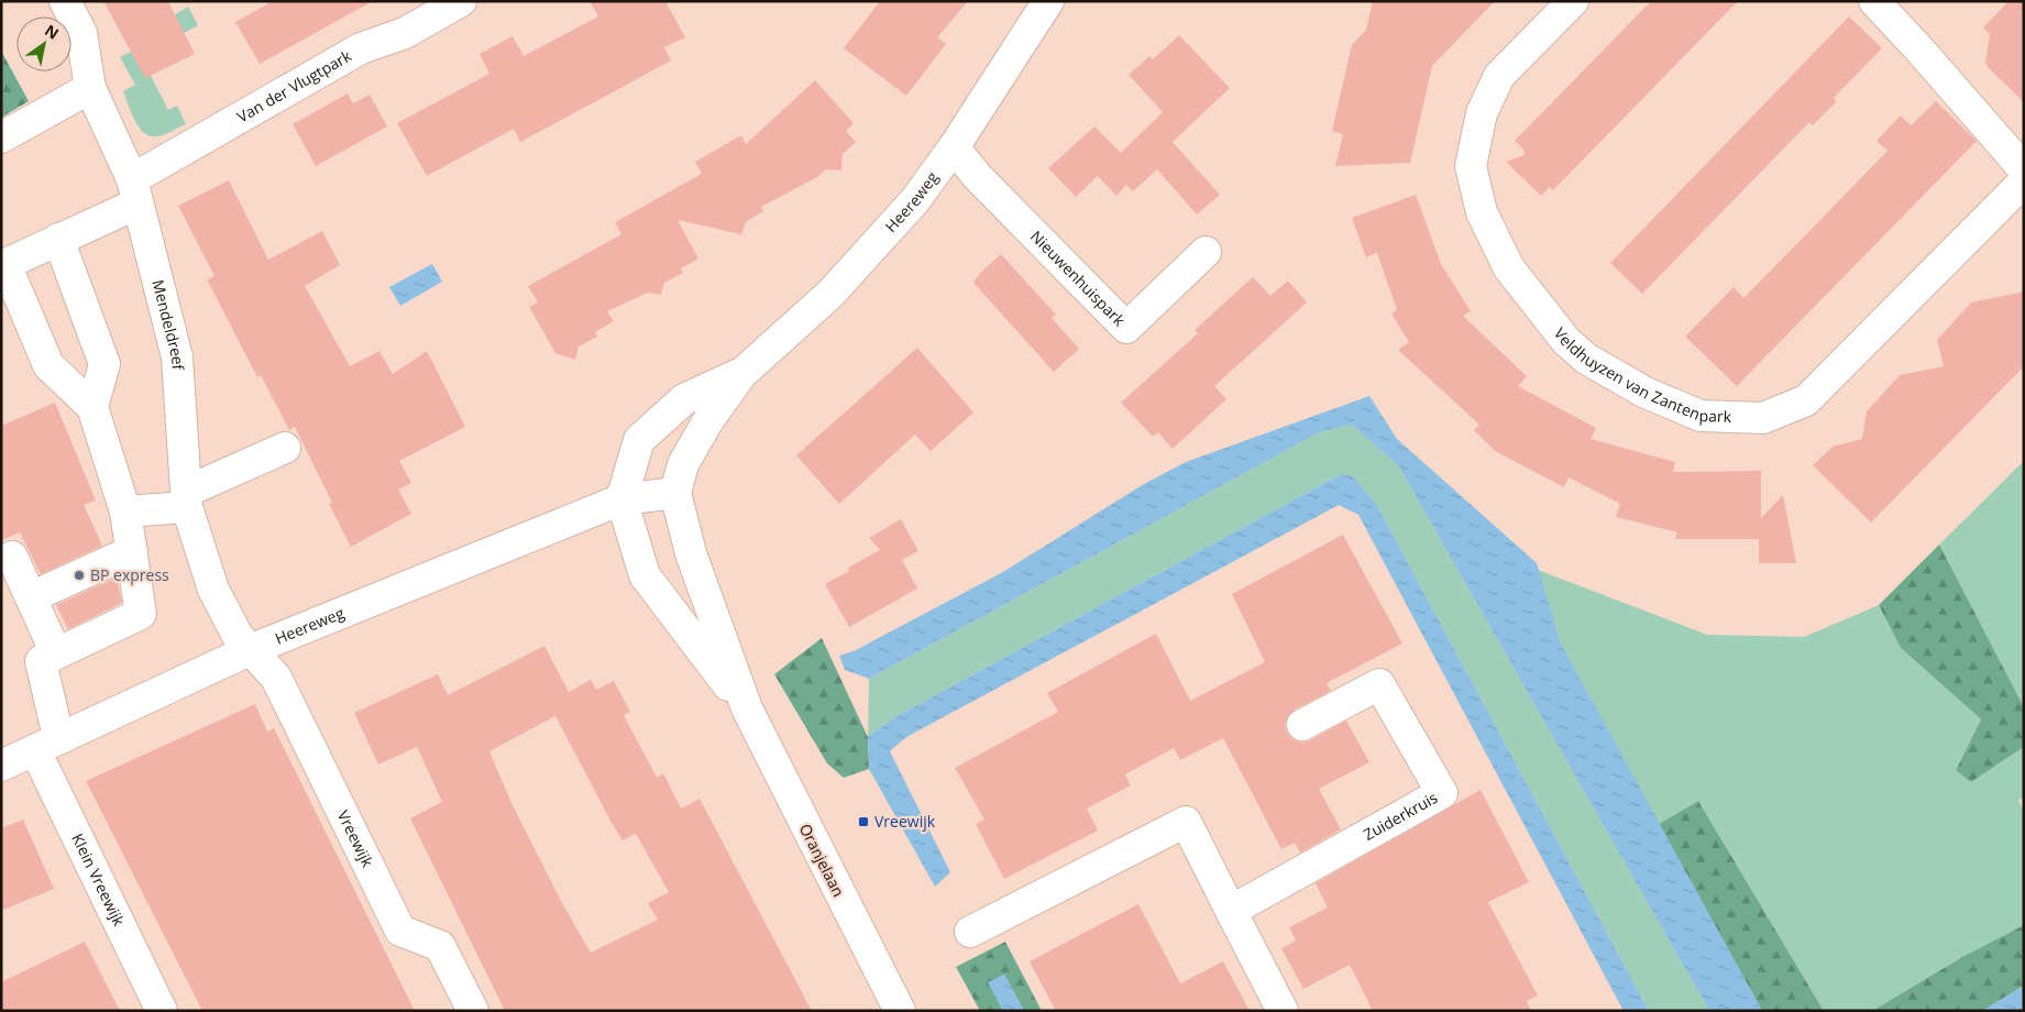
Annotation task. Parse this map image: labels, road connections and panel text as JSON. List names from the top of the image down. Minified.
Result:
{"streets":{"street":["Van der Vlugtpark","Heereweg","Nieuwenhuispark","Mendeldreef","Veldhuyzen van Zantenpark","Zuiderkruis","Vreewijk","Oranjelaan","Klein Vreewijk"]},"crossings":[["Van der Vlugtpark","Mendeldreef"],["Heereweg","Nieuwenhuispark"],["Heereweg","Mendeldreef"],["Heereweg","Vreewijk"],["Heereweg","Oranjelaan"],["Heereweg","Klein Vreewijk"],["Mendeldreef","Vreewijk"]],"places":{"other":["BP express"],"transit":["Vreewijk"]},"north":"top right"}
